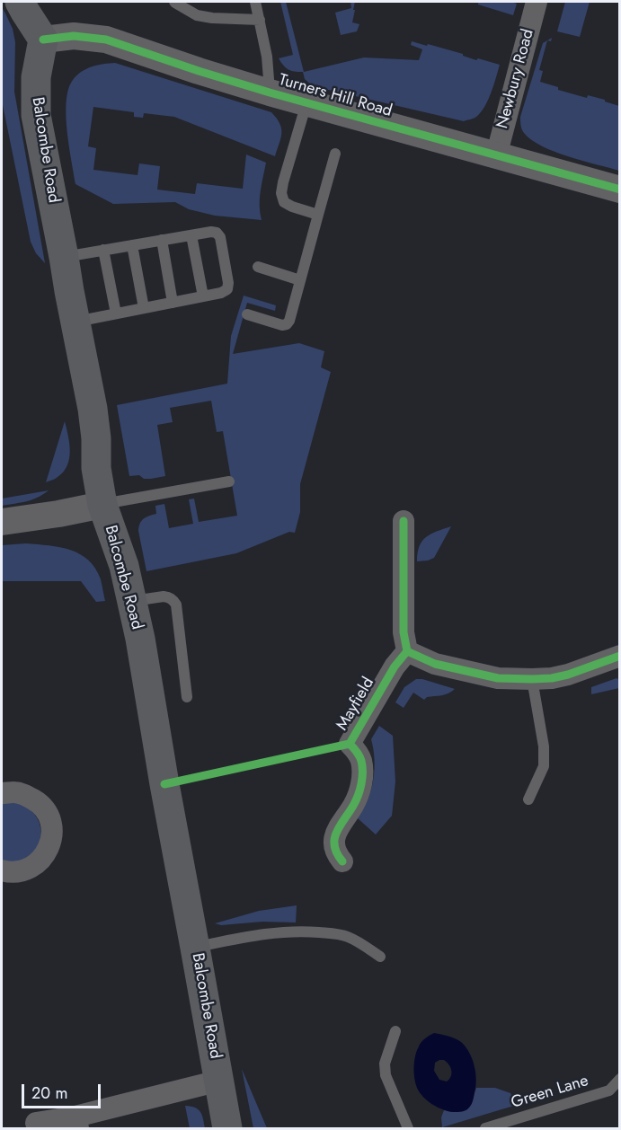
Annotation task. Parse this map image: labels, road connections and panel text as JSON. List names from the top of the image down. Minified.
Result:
{"streets":{"main road":["Balcombe Road"],"street":["Newbury Road","Turners Hill Road","Mayfield"],"lane":["Green Lane"]},"crossings":[["Newbury Road","Turners Hill Road"],["Turners Hill Road","Balcombe Road"]],"scale_bar":"20 m"}
